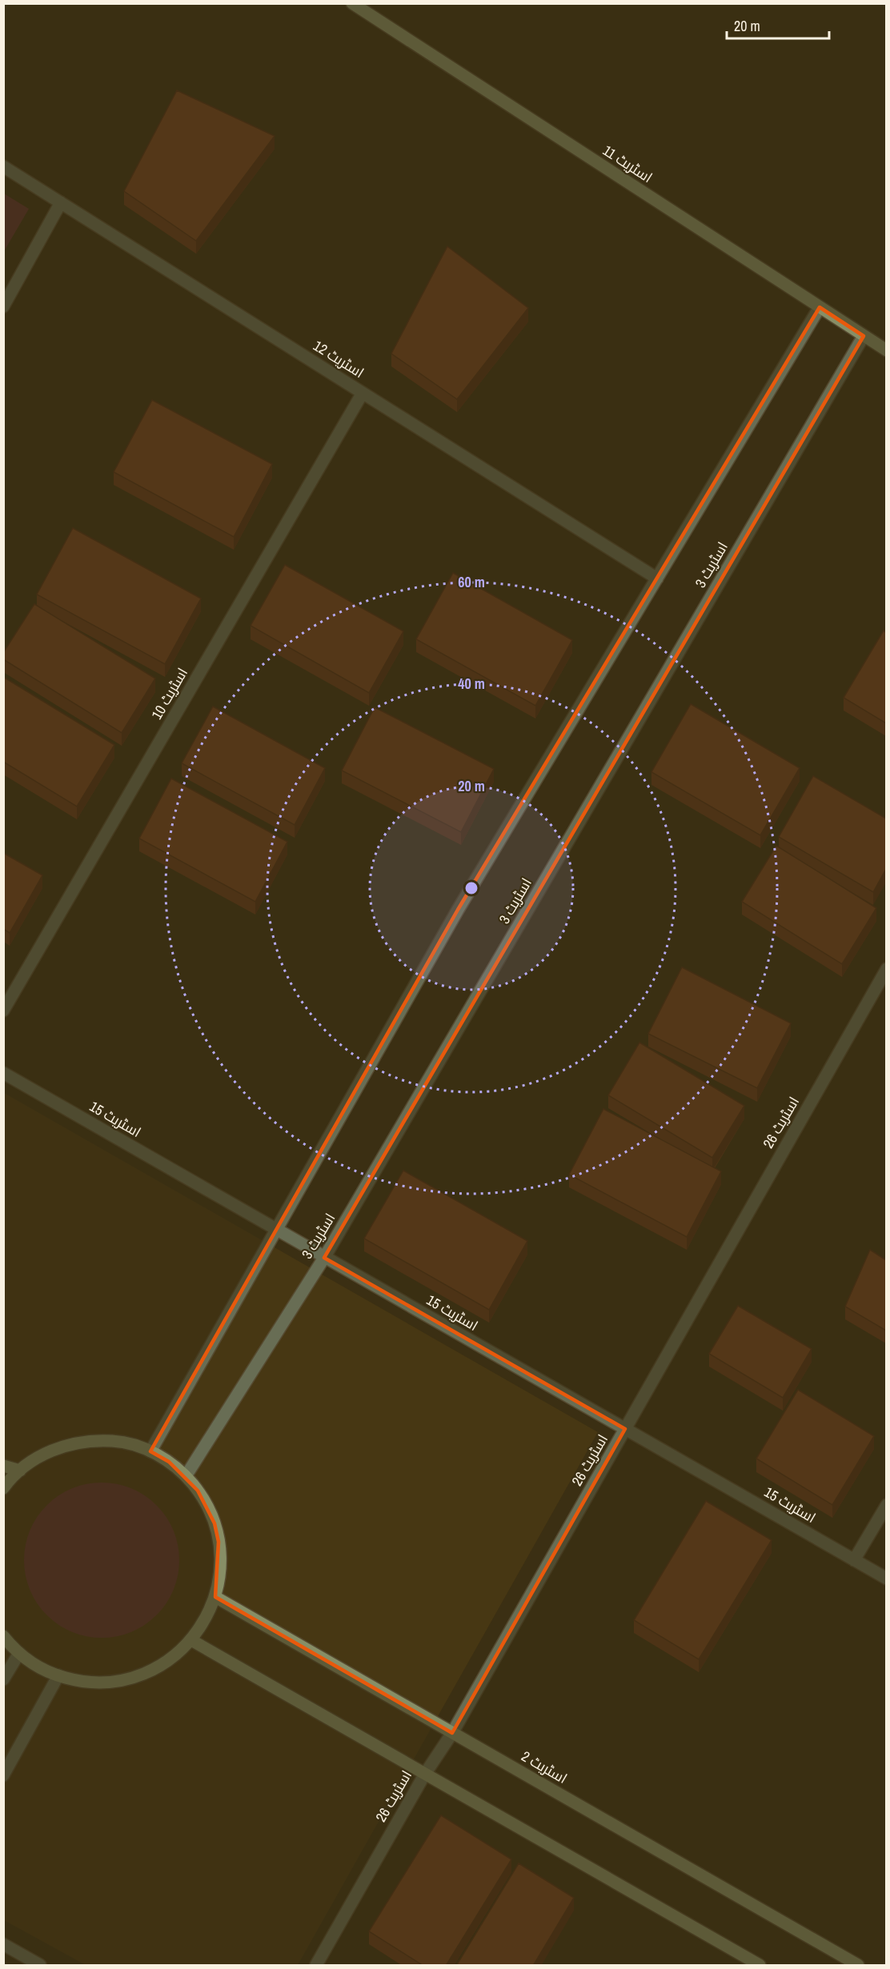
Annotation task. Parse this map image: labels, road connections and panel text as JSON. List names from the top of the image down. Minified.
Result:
{"streets":{"main road":["اسٹریٹ 11","اسٹریٹ 2"],"street":["اسٹریٹ 12","اسٹریٹ 3","اسٹریٹ 10","اسٹریٹ 15","اسٹریٹ 26"]},"crossings":[["اسٹریٹ 11","اسٹریٹ 3"],["اسٹریٹ 12","اسٹریٹ 10"],["اسٹریٹ 3","اسٹریٹ 15"],["اسٹریٹ 15","اسٹریٹ 26"],["اسٹریٹ 26","اسٹریٹ 2"]],"scale_bar":"20 m","rings":["60 m","40 m","20 m"]}
